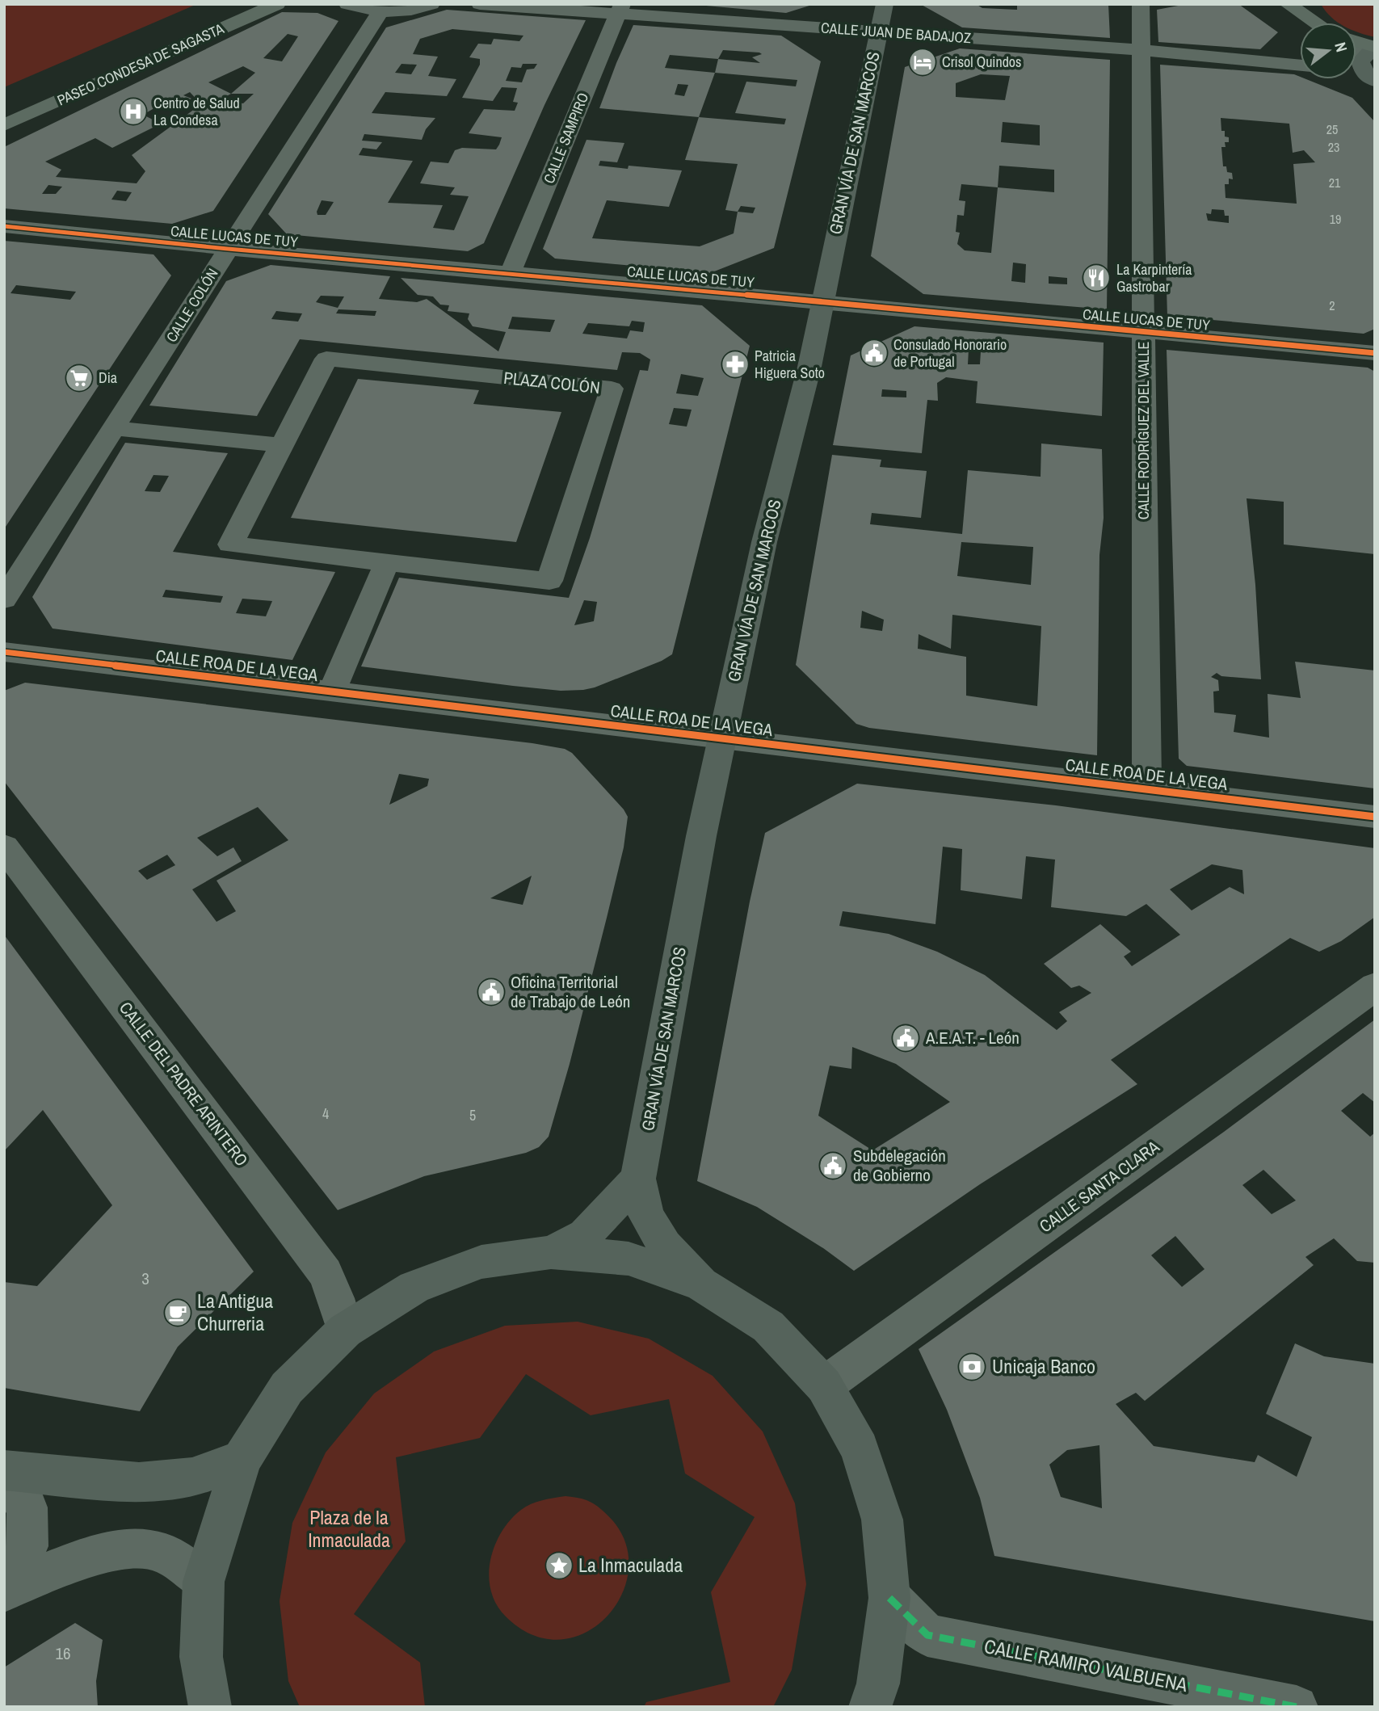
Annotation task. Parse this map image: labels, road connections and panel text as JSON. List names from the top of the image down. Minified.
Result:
{"streets":{"main road":["PASEO CONDESA DE SAGASTA"],"street":["CALLE JUAN DE BADAJOZ","CALLE SAMPIRO","GRAN VÍA DE SAN MARCOS","CALLE LUCAS DE TUY","CALLE COLÓN","PLAZA COLÓN","CALLE RODRÍGUEZ DEL VALLE","CALLE ROA DE LA VEGA","CALLE DEL PADRE ARINTERO","CALLE SANTA CLARA","CALLE RAMIRO VALBUENA"]},"crossings":[["CALLE JUAN DE BADAJOZ","CALLE SAMPIRO"],["CALLE JUAN DE BADAJOZ","GRAN VÍA DE SAN MARCOS"],["CALLE JUAN DE BADAJOZ","CALLE RODRÍGUEZ DEL VALLE"],["CALLE SAMPIRO","CALLE LUCAS DE TUY"],["GRAN VÍA DE SAN MARCOS","CALLE LUCAS DE TUY"],["GRAN VÍA DE SAN MARCOS","CALLE ROA DE LA VEGA"],["CALLE LUCAS DE TUY","CALLE COLÓN"],["CALLE LUCAS DE TUY","CALLE RODRÍGUEZ DEL VALLE"],["CALLE RODRÍGUEZ DEL VALLE","CALLE ROA DE LA VEGA"]],"parks":["Plaza de la Inmaculada"],"places":{"hotel":["Crisol Quindos"],"hospital":["Centro de Salud La Condesa"],"restaurant":["La Karpintería Gastrobar"],"public building":["Consulado Honorario de Portugal","Oficina Territorial de Trabajo de León","A.E.A.T. - León","Subdelegación de Gobierno"],"pharmacy":["Patricia Higuera Soto"],"supermarket":["Dia"],"cafe":["La Antigua Churreria"],"bank":["Unicaja Banco"],"place":["La Inmaculada"]},"house_numbers":["25","23","21","19","2","4","5","3","16"],"north":"right"}
